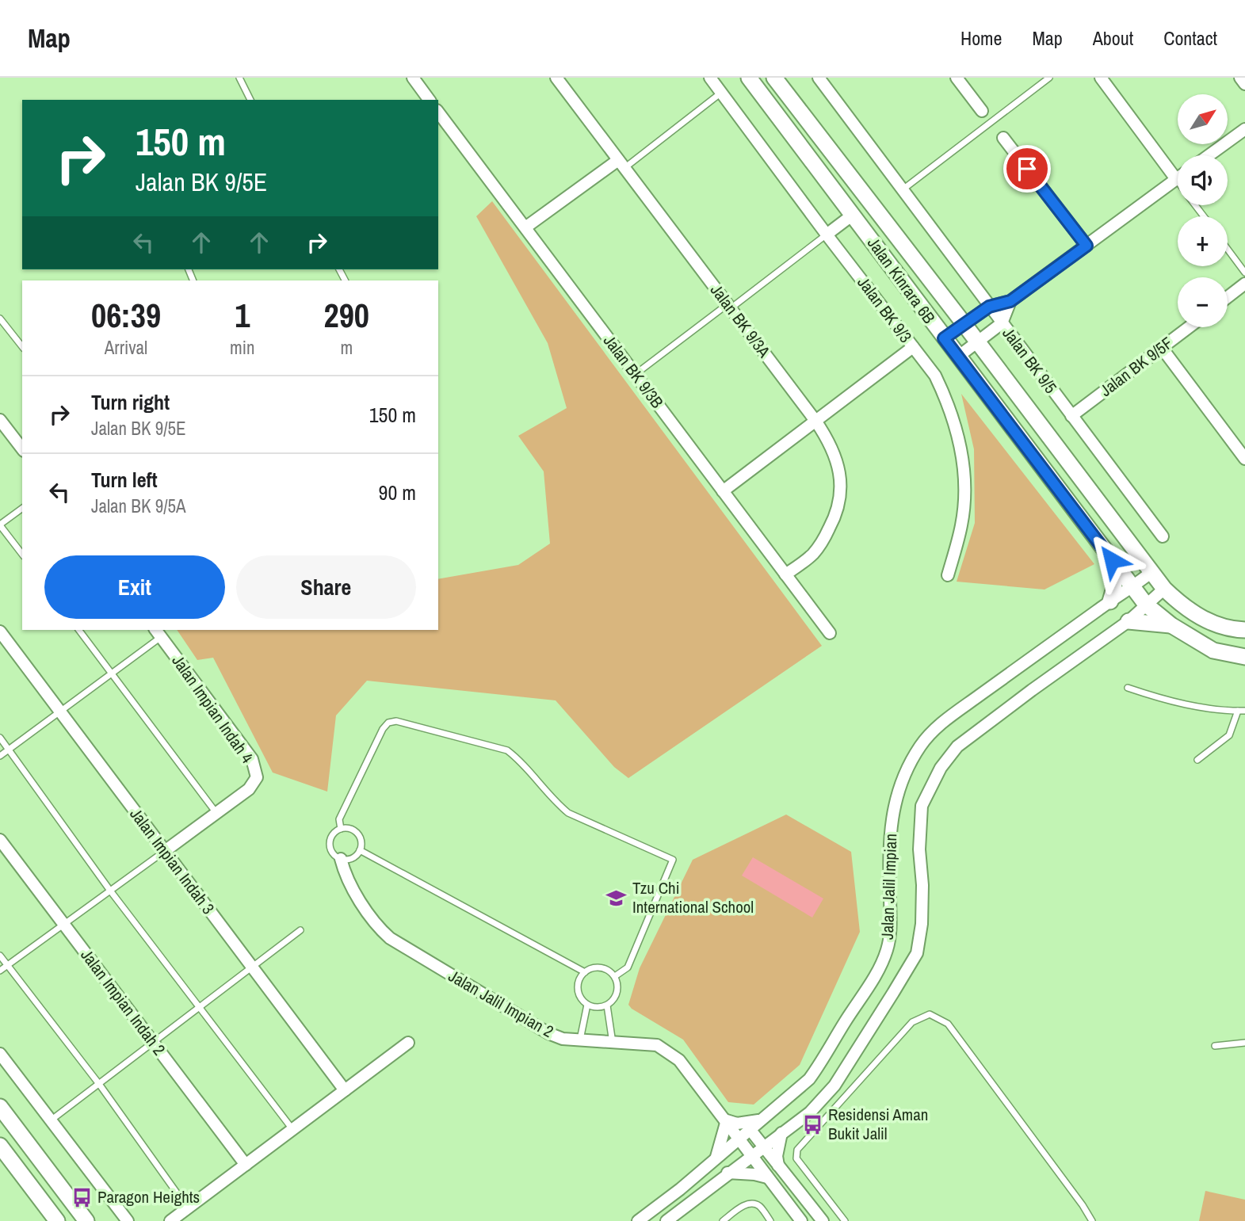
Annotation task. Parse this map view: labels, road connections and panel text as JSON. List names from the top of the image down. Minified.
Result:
{"streets":{"street":["Jalan Kinrara 6B","Jalan BK 9/3","Jalan BK 9/3A","Jalan BK 9/5","Jalan BK 9/5F","Jalan BK 9/3B","Jalan Impian Indah 4","Jalan Impian Indah 3","Jalan Jalil Impian","Jalan Impian Indah 2","Jalan Jalil Impian 2"]},"crossings":[["Jalan Kinrara 6B","Jalan Jalil Impian"],["Jalan BK 9/3A","Jalan BK 9/3B"],["Jalan BK 9/5","Jalan BK 9/5F"],["Jalan Impian Indah 4","Jalan Impian Indah 3"],["Jalan Jalil Impian","Jalan Jalil Impian 2"]],"places":{"school or university":["Tzu Chi International School"],"bus stop":["Residensi Aman Bukit Jalil","Paragon Heights"]},"north":"top right","page":{"header":"Map","nav":["Home","Map","About","Contact"],"map_buttons":["+","−"],"turn":["150 m","Jalan BK 9/5E"],"eta":["06:39","Arrival","1","min","290","m"],"list":[{"name":"Turn right","note":"Jalan BK 9/5E","value":"150 m"},{"name":"Turn left","note":"Jalan BK 9/5A","value":"90 m"}],"buttons":["Exit","Share"]}}
